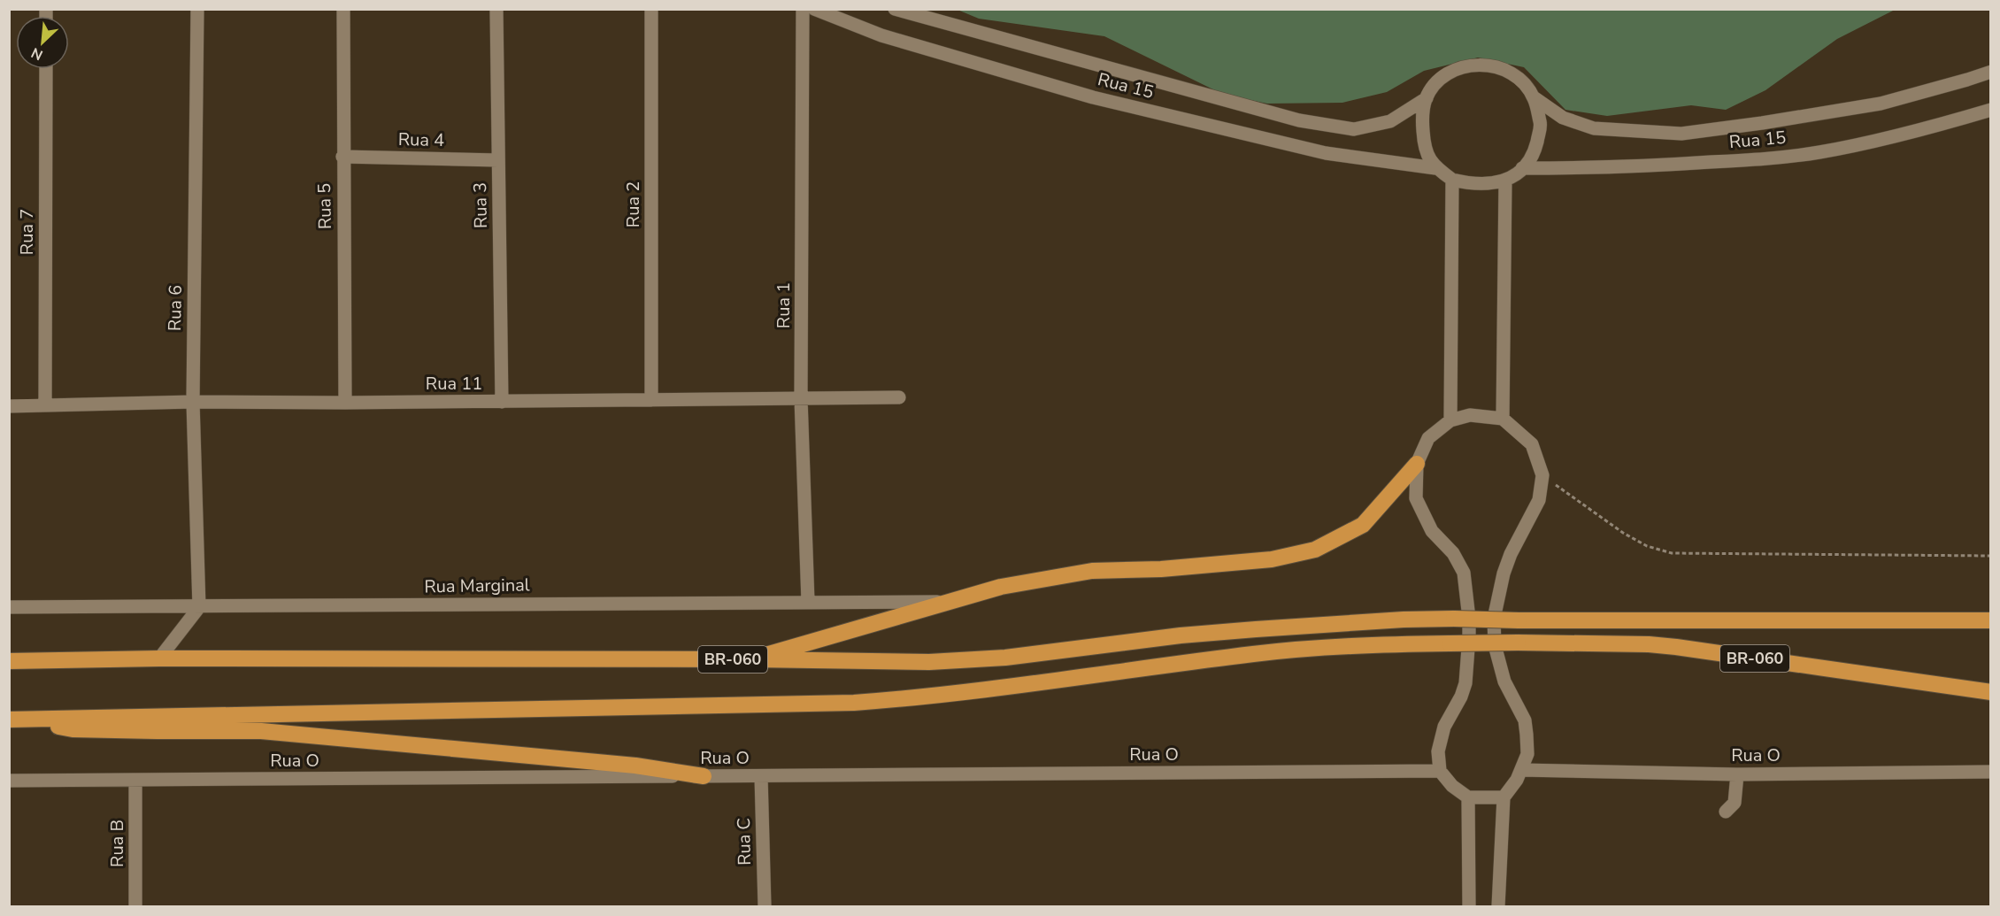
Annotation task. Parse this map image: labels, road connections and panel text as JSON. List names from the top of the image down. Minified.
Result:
{"streets":{"highway":["BR-060"],"street":["Rua 15","Rua 4","Rua 2","Rua 3","Rua 5","Rua 7","Rua 1","Rua 6","Rua 11","Rua Marginal","Rua O","Rua C","Rua B"]},"crossings":[["Rua 4","Rua 3"],["Rua 4","Rua 5"],["Rua 2","Rua 11"],["Rua 3","Rua 11"],["Rua 5","Rua 11"],["Rua 7","Rua 11"],["Rua 1","Rua 11"],["Rua 1","Rua Marginal"],["Rua 6","Rua 11"],["Rua 6","Rua Marginal"],["Rua O","Rua C"],["Rua O","Rua B"]],"north":"bottom left"}
